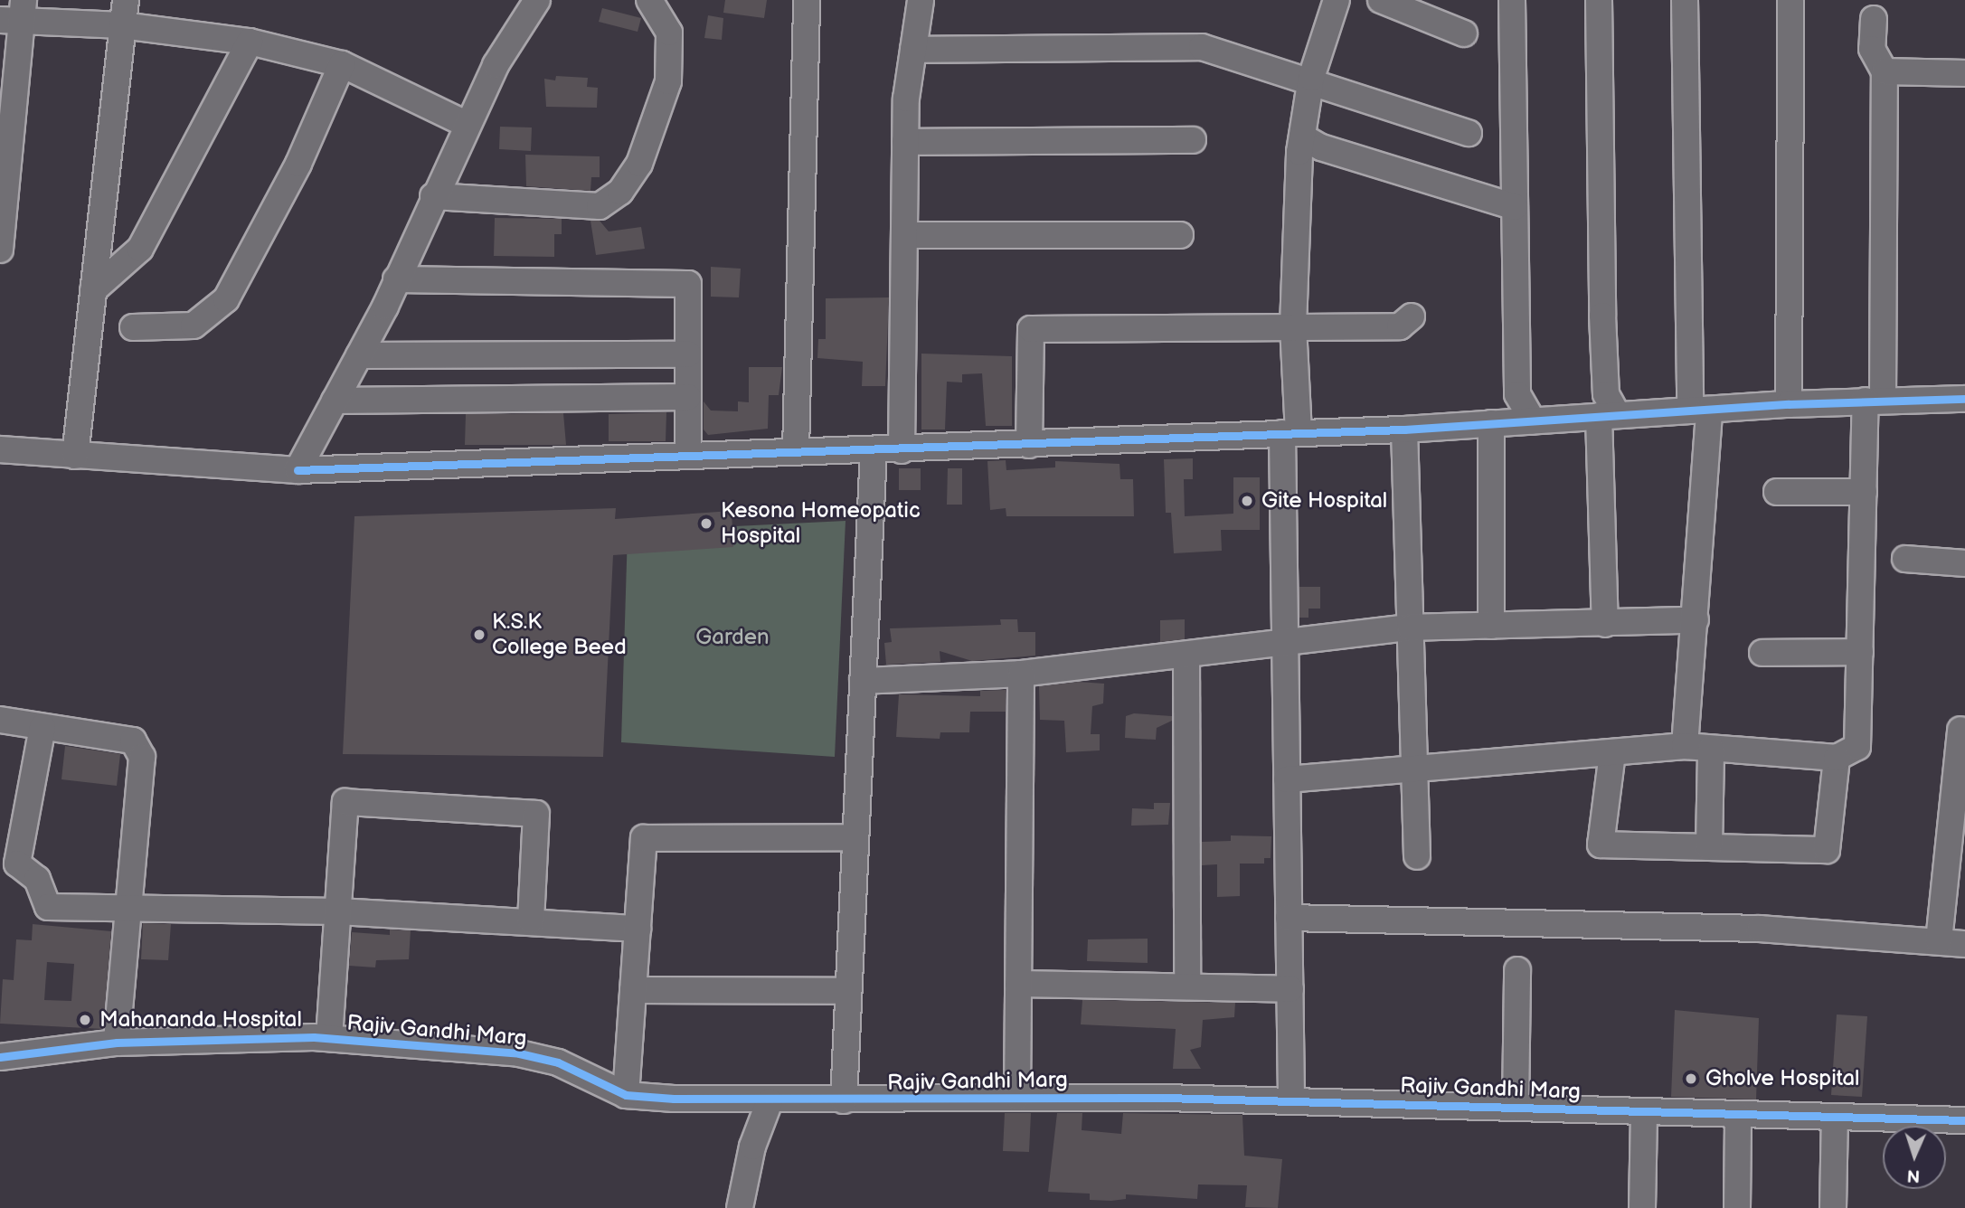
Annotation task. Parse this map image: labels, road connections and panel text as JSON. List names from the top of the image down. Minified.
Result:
{"streets":{"street":["Rajiv Gandhi Marg"]},"parks":["Garden"],"places":["Gite Hospital","Kesona Homeopatic Hospital","K.S.K College Beed","Mahananda Hospital","Gholve Hospital"],"north":"bottom"}
